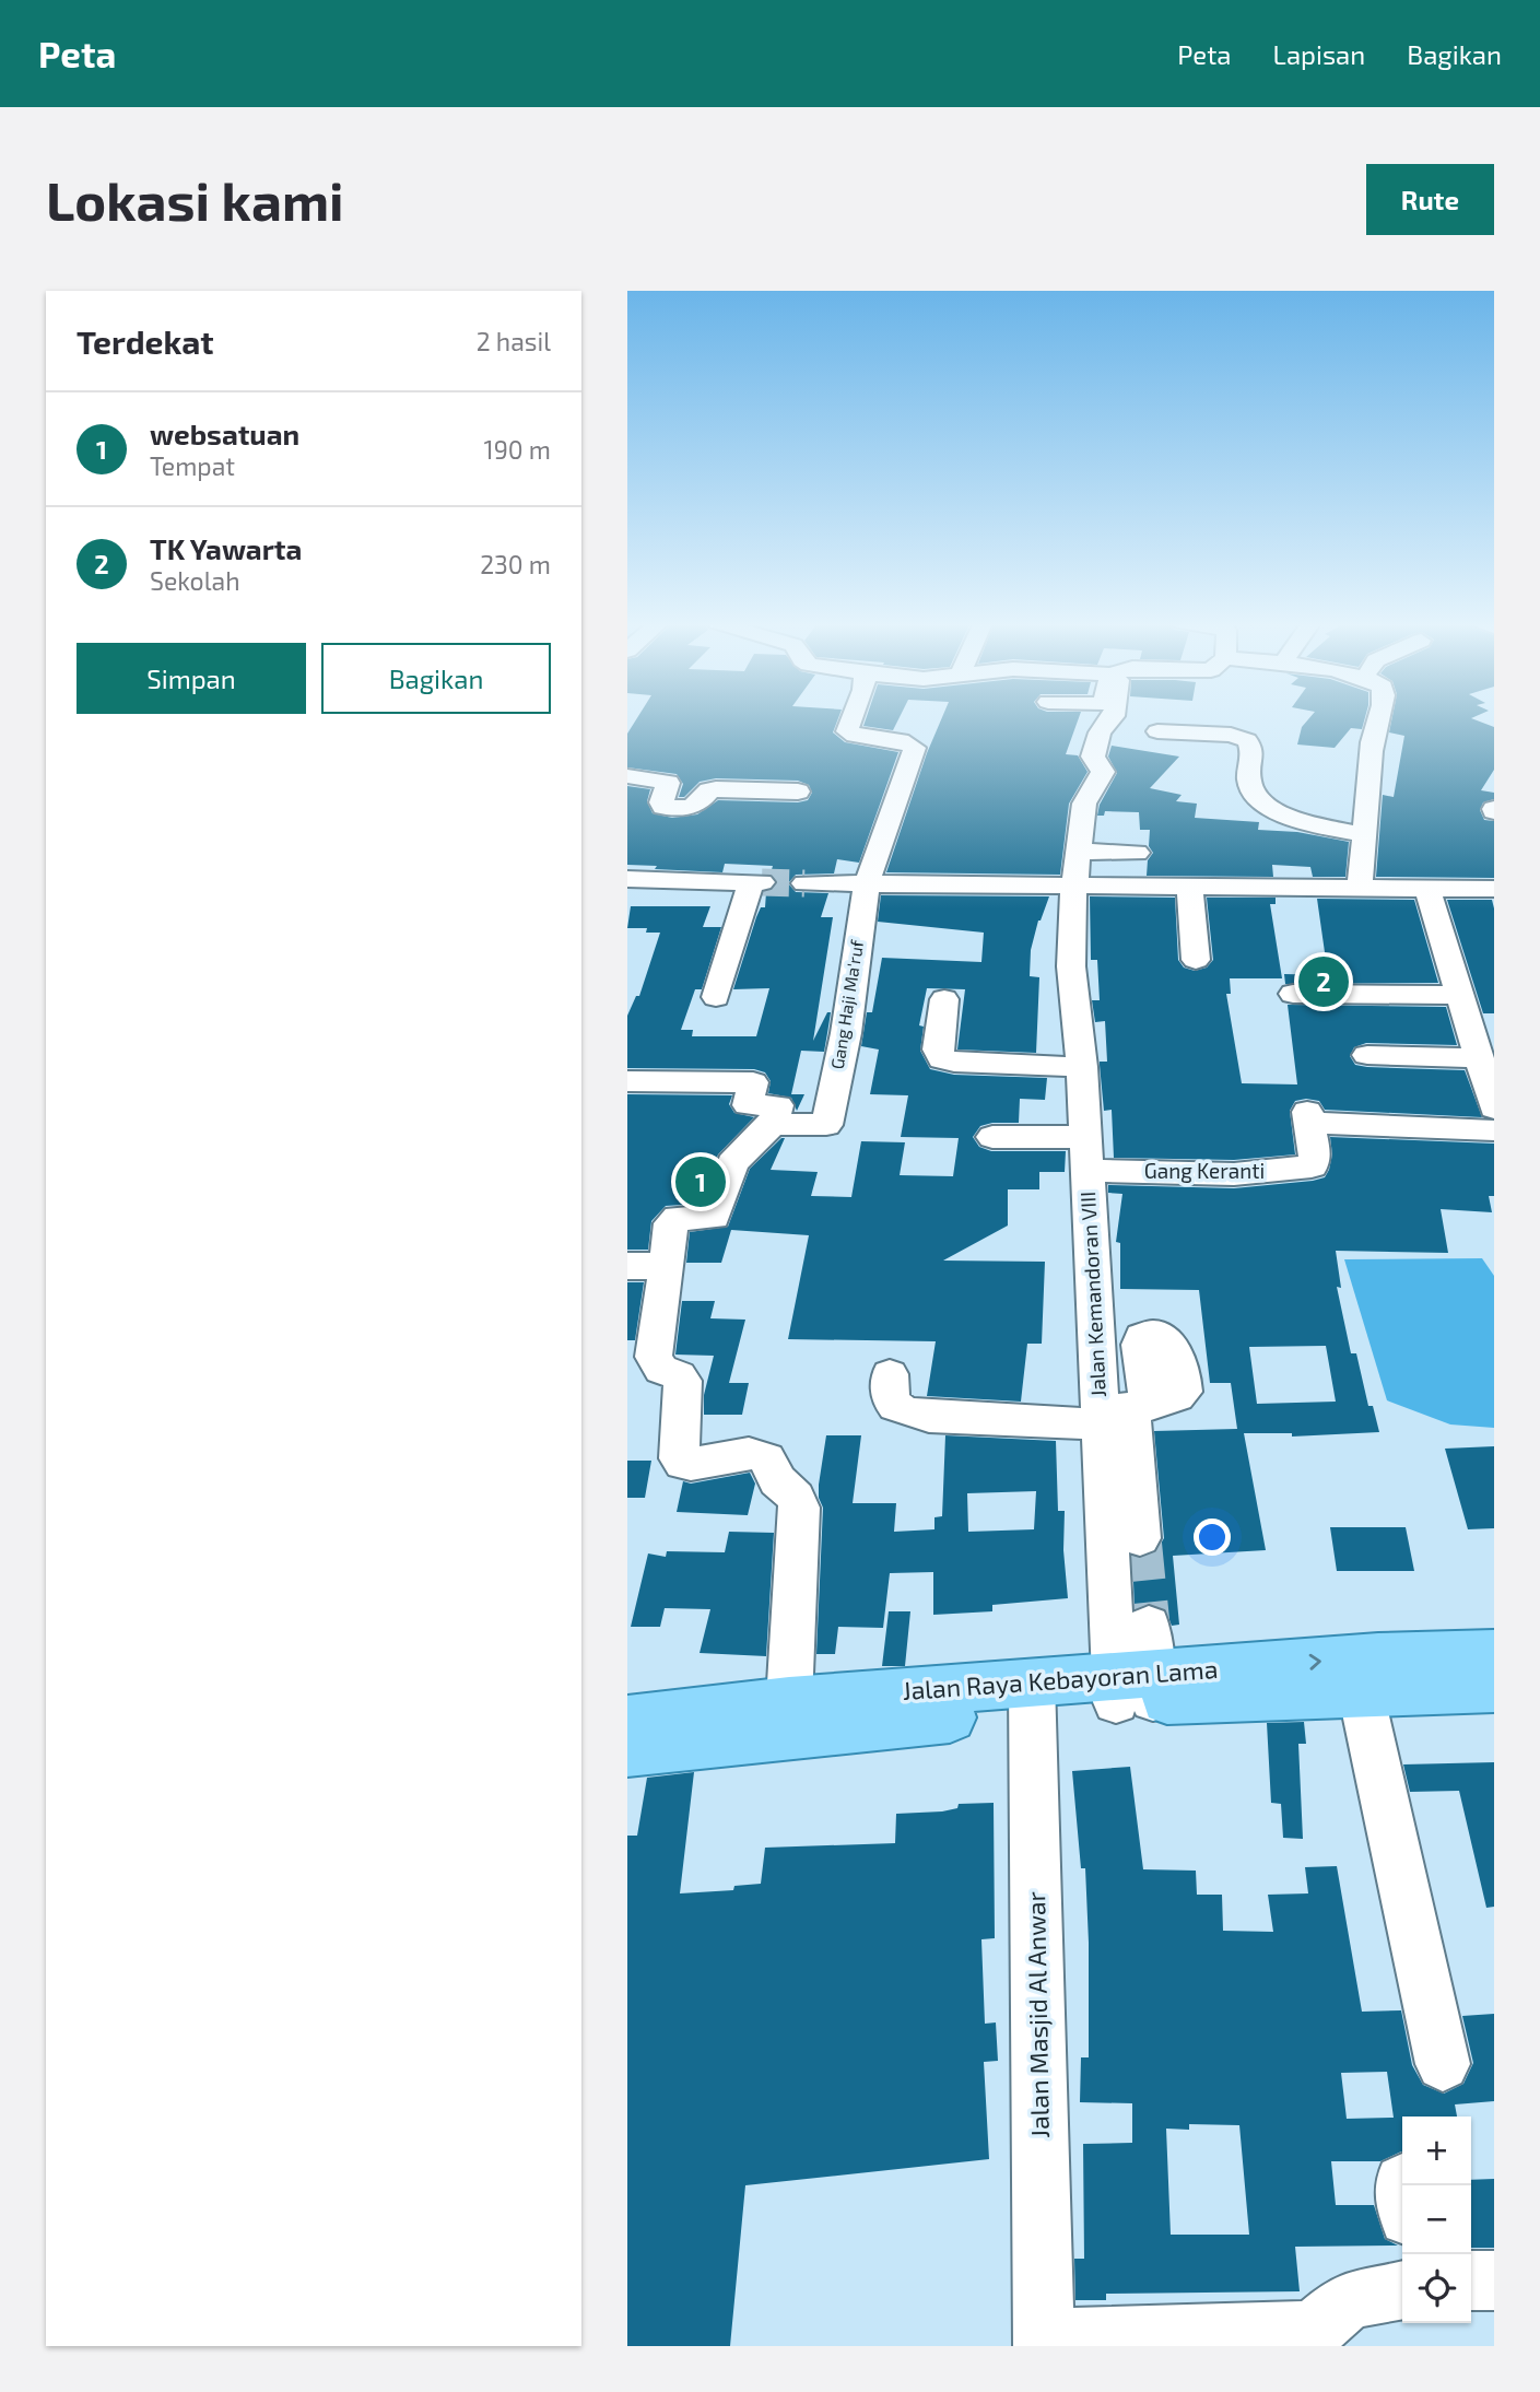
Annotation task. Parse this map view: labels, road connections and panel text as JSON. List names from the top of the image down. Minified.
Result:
{"streets":{"main road":["Jalan Raya Kebayoran Lama"],"street":["Gang Haji Ma'ruf","Gang Keranti","Jalan Kemandoran VIII","Jalan Masjid Al Anwar"]},"crossings":[["Gang Keranti","Jalan Kemandoran VIII"],["Jalan Kemandoran VIII","Jalan Raya Kebayoran Lama"],["Jalan Raya Kebayoran Lama","Jalan Masjid Al Anwar"]],"page":{"header":"Peta","nav":["Peta","Lapisan","Bagikan"],"buttons":["Rute",["Simpan","Bagikan"]],"title":"Lokasi kami","heading":["Terdekat","2 hasil"],"list":[{"mark":"1","name":"websatuan","note":"Tempat","value":"190 m"},{"mark":"2","name":"TK Yawarta","note":"Sekolah","value":"230 m"}],"pins":["2","1"],"map_buttons":["+","−"]}}
